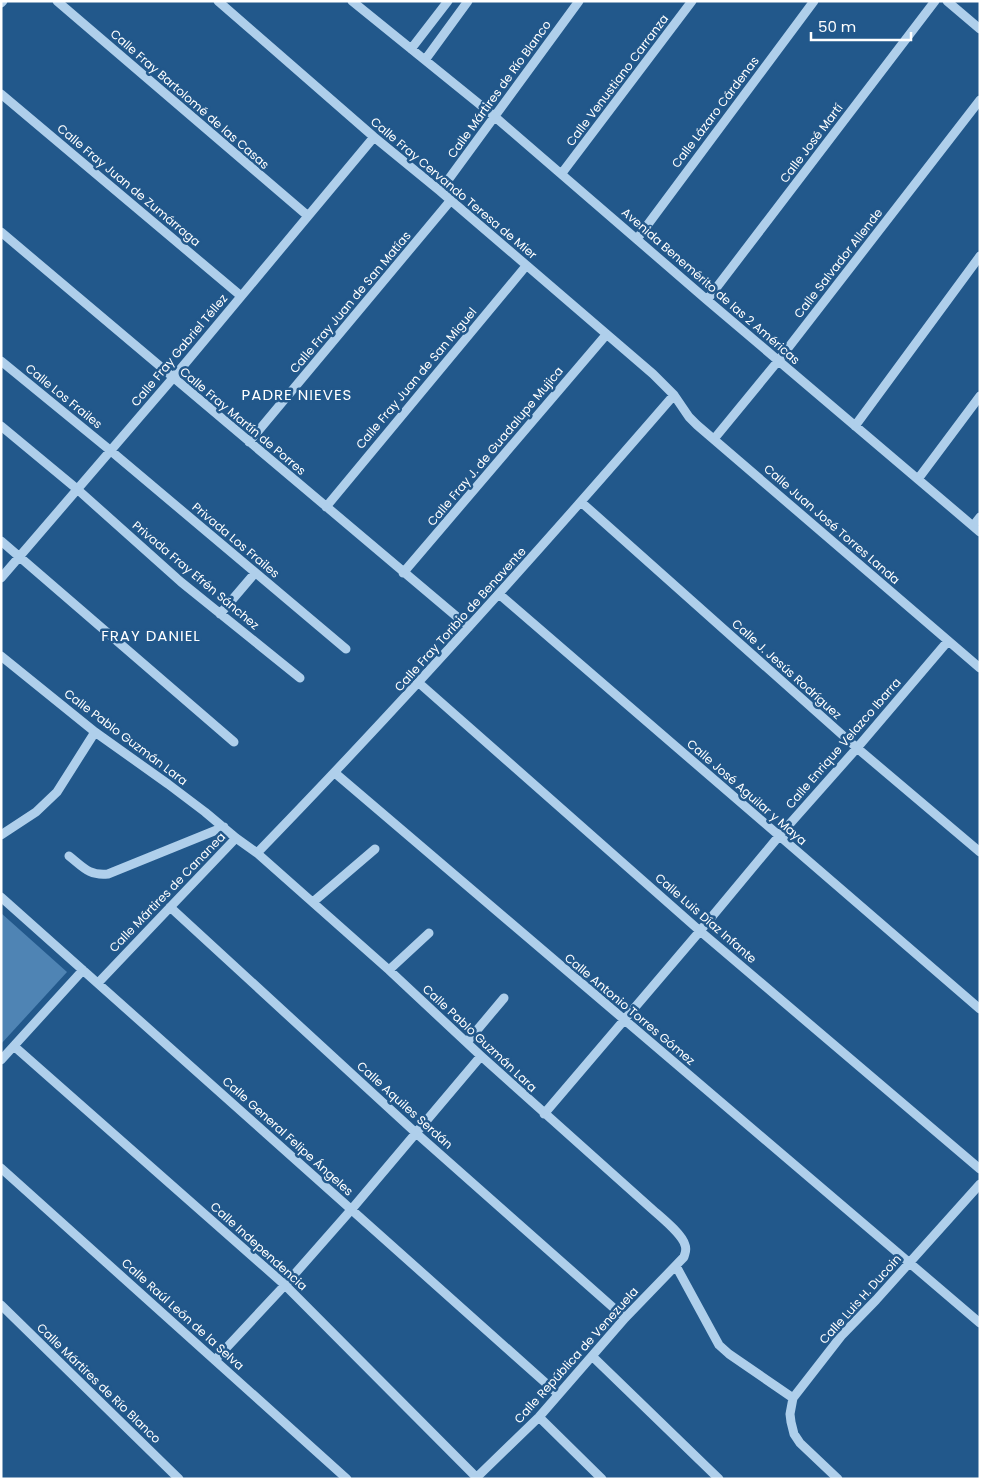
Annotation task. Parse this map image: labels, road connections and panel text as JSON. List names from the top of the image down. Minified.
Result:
{"streets":{"street":["Calle Venustiano Carranza","Calle Mártires de Río Blanco","Calle Fray Bartolomé de las Casas","Calle Lázaro Cárdenas","Calle José Martí","Calle Fray Juan de Zumárraga","Calle Fray Cervando Teresa de Mier","Calle Salvador Allende","Avenida Benemérito de las 2 Américas","Calle Fray Juan de San Matías","Calle Fray Gabriel Téllez","Calle Fray Juan de San Miguel","Calle Los Frailes","Calle Fray Martín de Porres","Calle Fray J. de Guadalupe Mujica","Calle Juan José Torres Landa","Privada Los Frailes","Privada Fray Efrén Sánchez","Calle Fray Toribio de Benavente","Calle J. Jesús Rodríguez","Calle Pablo Guzmán Lara","Calle Enrique Velazco Ibarra","Calle José Aguilar y Maya","Calle Mártires de Cananea","Calle Luis Díaz Infante","Calle Antonio Torres Gómez","Calle Aquiles Serdán","Calle General Felipe Ángeles","Calle Independencia","Calle Luis H. Ducoin","Calle Raúl León de la Selva","Calle República de Venezuela"]},"crossings":[["Calle Venustiano Carranza","Avenida Benemérito de las 2 Américas"],["Calle Mártires de Río Blanco","Calle Fray Cervando Teresa de Mier"],["Calle Mártires de Río Blanco","Avenida Benemérito de las 2 Américas"],["Calle Fray Bartolomé de las Casas","Calle Fray Gabriel Téllez"],["Calle Lázaro Cárdenas","Avenida Benemérito de las 2 Américas"],["Calle José Martí","Avenida Benemérito de las 2 Américas"],["Calle Fray Juan de Zumárraga","Calle Fray Gabriel Téllez"],["Calle Fray Cervando Teresa de Mier","Calle Fray Juan de San Matías"],["Calle Fray Cervando Teresa de Mier","Calle Fray Gabriel Téllez"],["Calle Fray Cervando Teresa de Mier","Calle Fray Juan de San Miguel"],["Calle Fray Cervando Teresa de Mier","Calle Fray J. de Guadalupe Mujica"],["Calle Fray Cervando Teresa de Mier","Calle Juan José Torres Landa"],["Calle Fray Cervando Teresa de Mier","Calle Fray Toribio de Benavente"],["Calle Salvador Allende","Avenida Benemérito de las 2 Américas"],["Calle Salvador Allende","Calle Juan José Torres Landa"],["Calle Fray Juan de San Matías","Calle Fray Martín de Porres"],["Calle Fray Gabriel Téllez","Calle Los Frailes"],["Calle Fray Gabriel Téllez","Calle Fray Martín de Porres"],["Calle Fray Gabriel Téllez","Privada Los Frailes"],["Calle Fray Gabriel Téllez","Privada Fray Efrén Sánchez"],["Calle Fray Juan de San Miguel","Calle Fray Martín de Porres"],["Calle Los Frailes","Privada Los Frailes"],["Calle Fray Martín de Porres","Calle Fray J. de Guadalupe Mujica"],["Calle Fray Martín de Porres","Calle Fray Toribio de Benavente"],["Calle Juan José Torres Landa","Calle Fray Toribio de Benavente"],["Calle Juan José Torres Landa","Calle Enrique Velazco Ibarra"],["Calle Fray Toribio de Benavente","Calle J. Jesús Rodríguez"],["Calle Fray Toribio de Benavente","Calle Pablo Guzmán Lara"],["Calle Fray Toribio de Benavente","Calle José Aguilar y Maya"],["Calle Fray Toribio de Benavente","Calle Mártires de Cananea"],["Calle Fray Toribio de Benavente","Calle Luis Díaz Infante"],["Calle Fray Toribio de Benavente","Calle Antonio Torres Gómez"],["Calle J. Jesús Rodríguez","Calle Enrique Velazco Ibarra"],["Calle Pablo Guzmán Lara","Calle Enrique Velazco Ibarra"],["Calle Pablo Guzmán Lara","Calle Mártires de Cananea"],["Calle Pablo Guzmán Lara","Calle República de Venezuela"],["Calle Enrique Velazco Ibarra","Calle José Aguilar y Maya"],["Calle Enrique Velazco Ibarra","Calle Luis Díaz Infante"],["Calle Enrique Velazco Ibarra","Calle Antonio Torres Gómez"],["Calle Mártires de Cananea","Calle Aquiles Serdán"],["Calle Mártires de Cananea","Calle General Felipe Ángeles"],["Calle Antonio Torres Gómez","Calle Luis H. Ducoin"],["Calle Aquiles Serdán","Calle República de Venezuela"],["Calle General Felipe Ángeles","Calle República de Venezuela"],["Calle Independencia","Calle República de Venezuela"]],"districts":["PADRE NIEVES","FRAY DANIEL"],"scale_bar":"50 m"}
